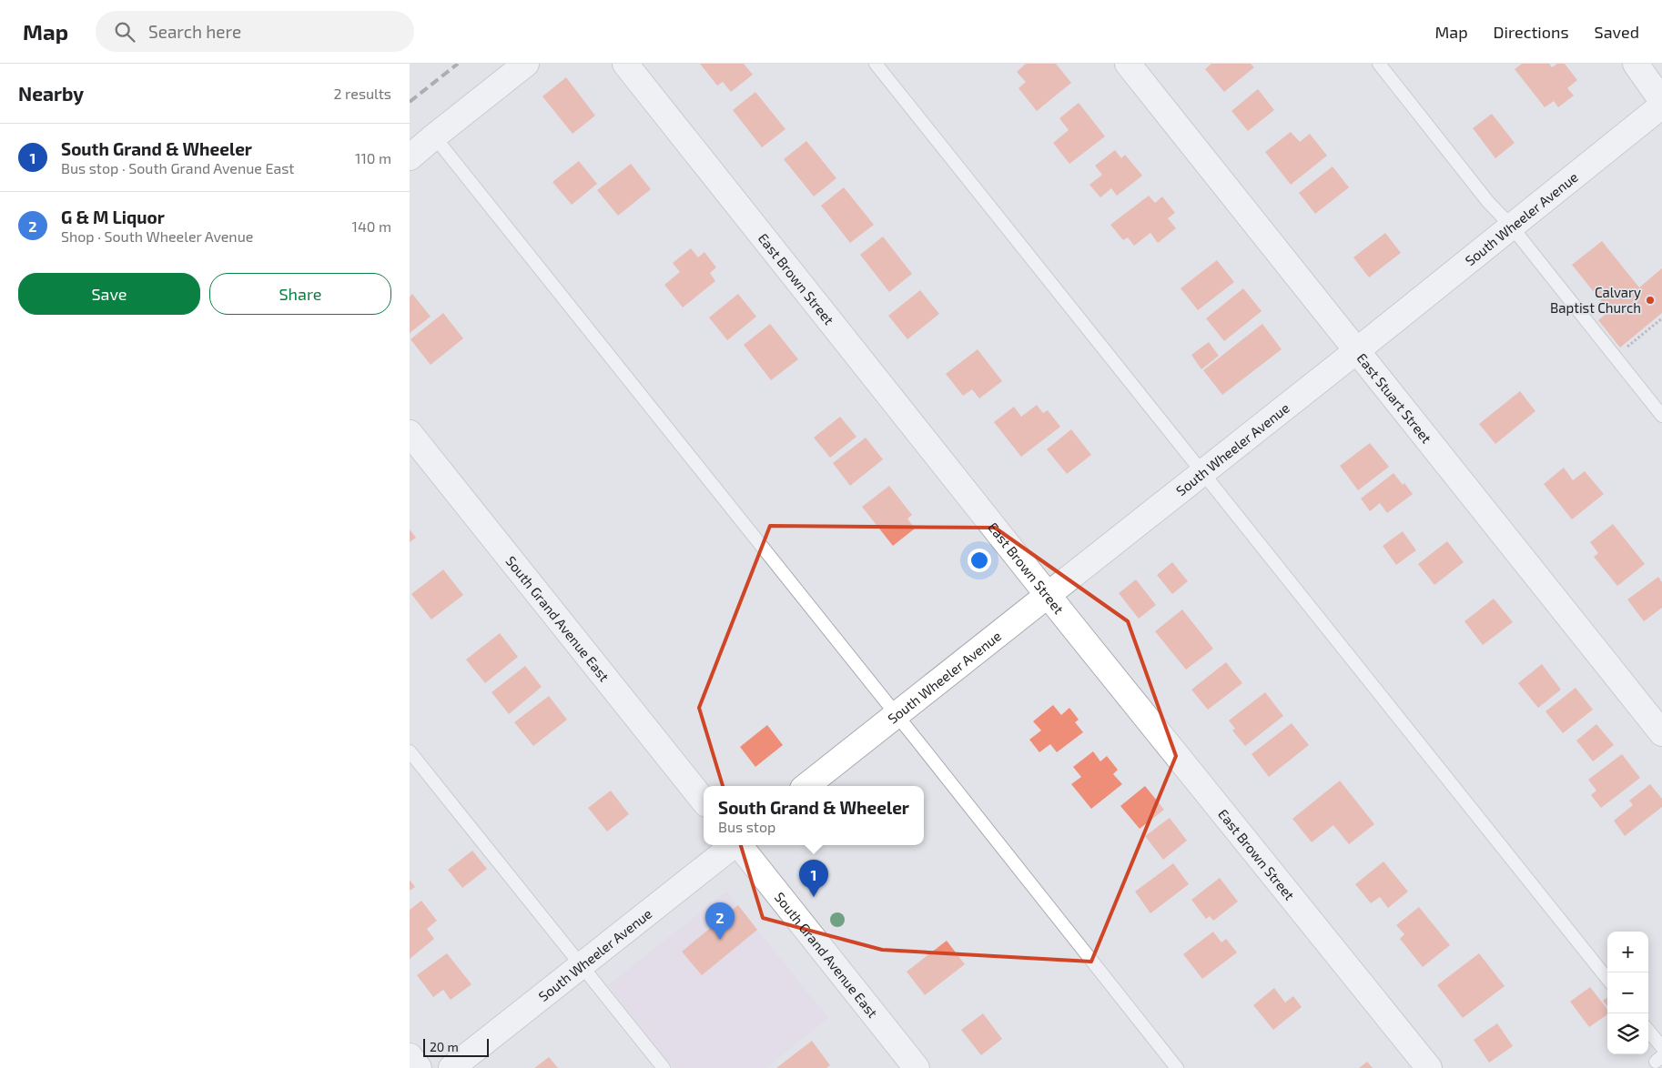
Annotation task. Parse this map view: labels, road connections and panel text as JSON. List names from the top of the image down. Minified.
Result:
{"streets":{"street":["South Wheeler Avenue","East Brown Street","East Stuart Street","South Grand Avenue East"]},"crossings":[["South Wheeler Avenue","East Brown Street"],["South Wheeler Avenue","East Stuart Street"]],"places":["Calvary Baptist Church"],"scale_bar":"20 m","page":{"header":"Map","search":"Search here","nav":["Map","Directions","Saved"],"heading":["Nearby","2 results"],"list":[{"mark":"1","name":"South Grand & Wheeler","note":"Bus stop · South Grand Avenue East","value":"110 m"},{"mark":"2","name":"G & M Liquor","note":"Shop · South Wheeler Avenue","value":"140 m"}],"buttons":["Save","Share"],"popup":["South Grand & Wheeler","Bus stop"],"pins":["1","2"],"map_buttons":["+","−"],"scale":"20 m"}}
